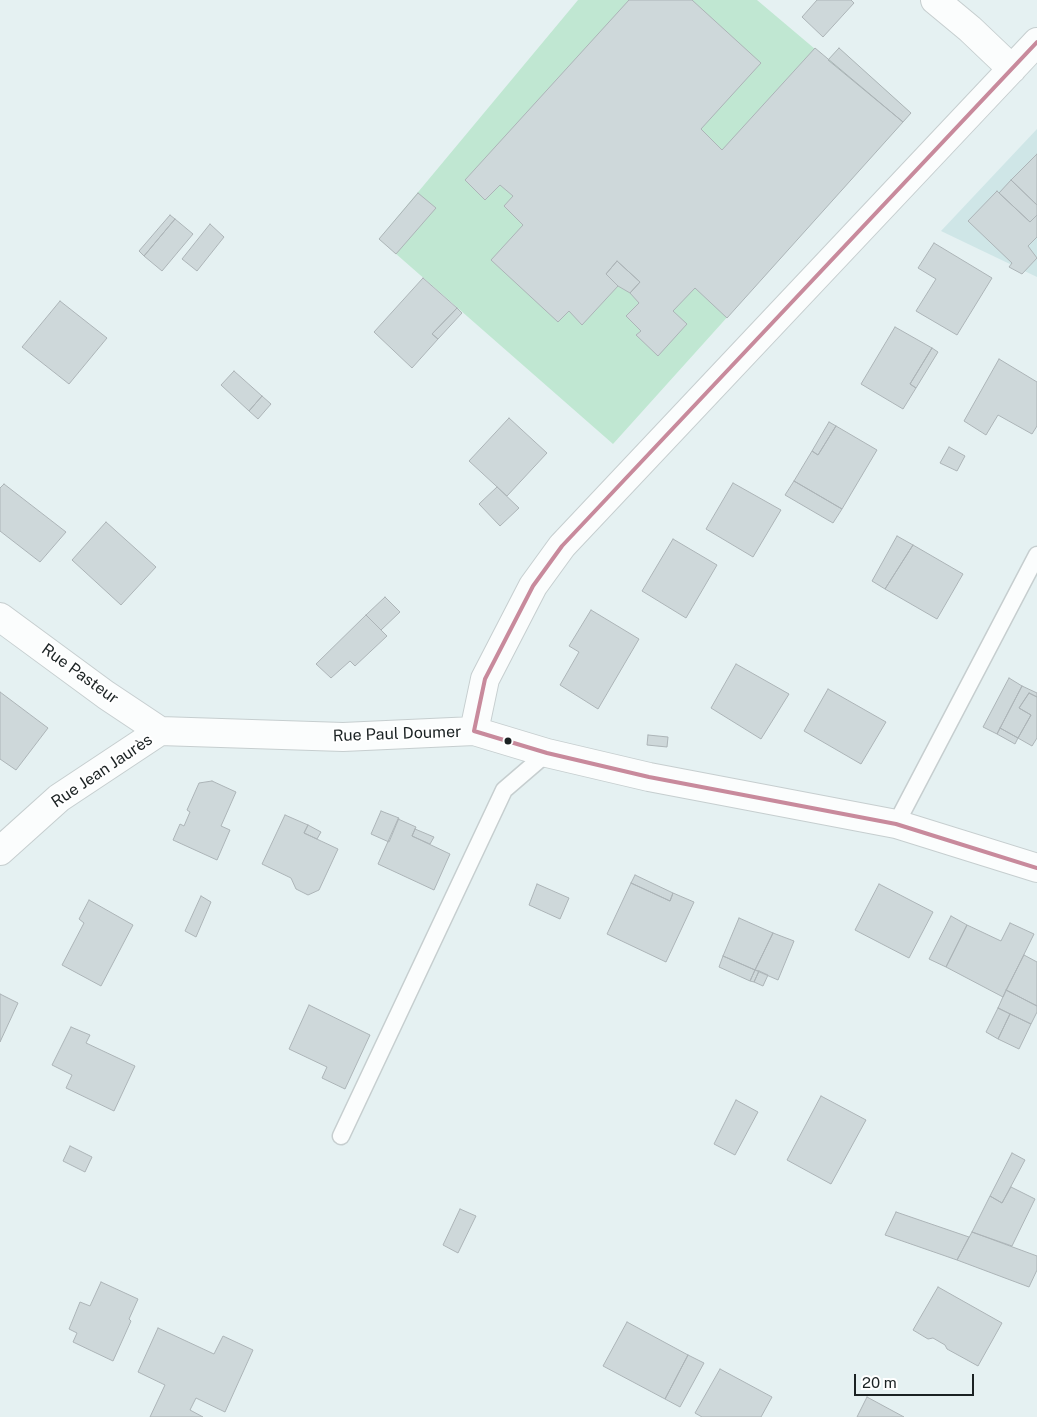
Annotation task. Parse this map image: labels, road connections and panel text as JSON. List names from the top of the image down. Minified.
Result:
{"streets":{"street":["Rue Pasteur","Rue Paul Doumer","Rue Jean Jaurès"]},"crossings":[["Rue Pasteur","Rue Paul Doumer"],["Rue Pasteur","Rue Jean Jaurès"],["Rue Paul Doumer","Rue Jean Jaurès"]],"scale_bar":"20 m"}
